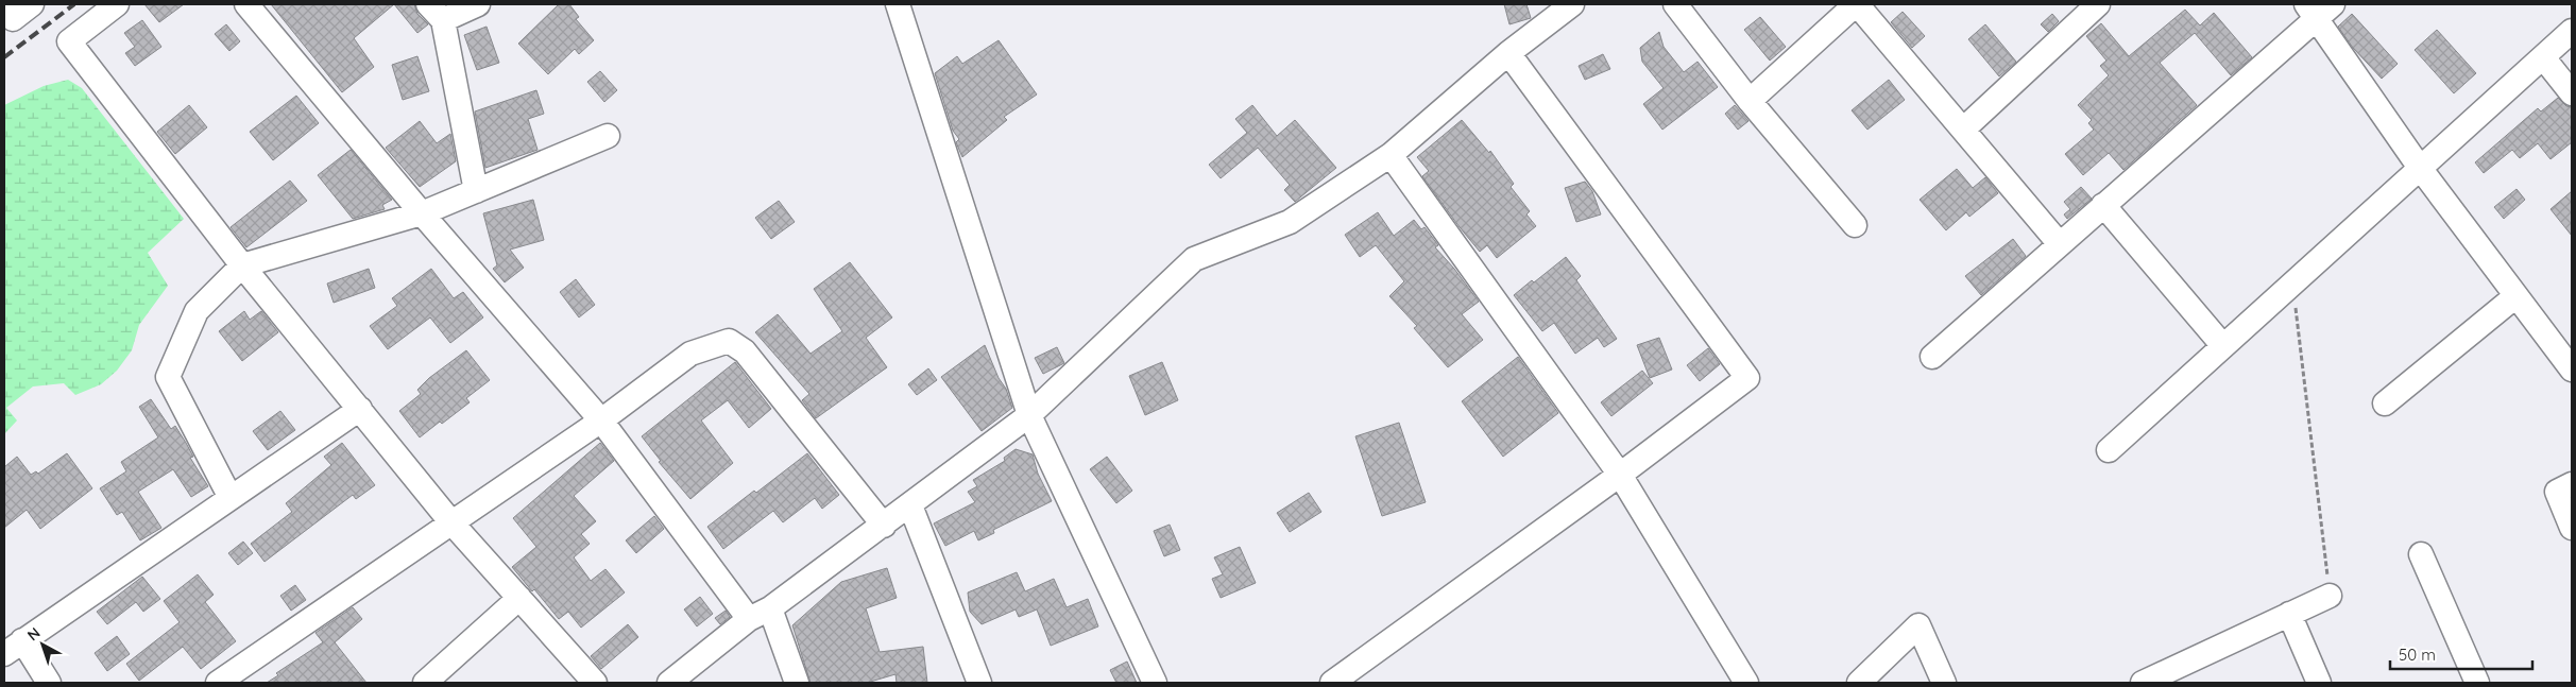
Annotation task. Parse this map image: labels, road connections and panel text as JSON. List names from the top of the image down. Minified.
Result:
{"scale_bar":"50 m","north":"top left"}
